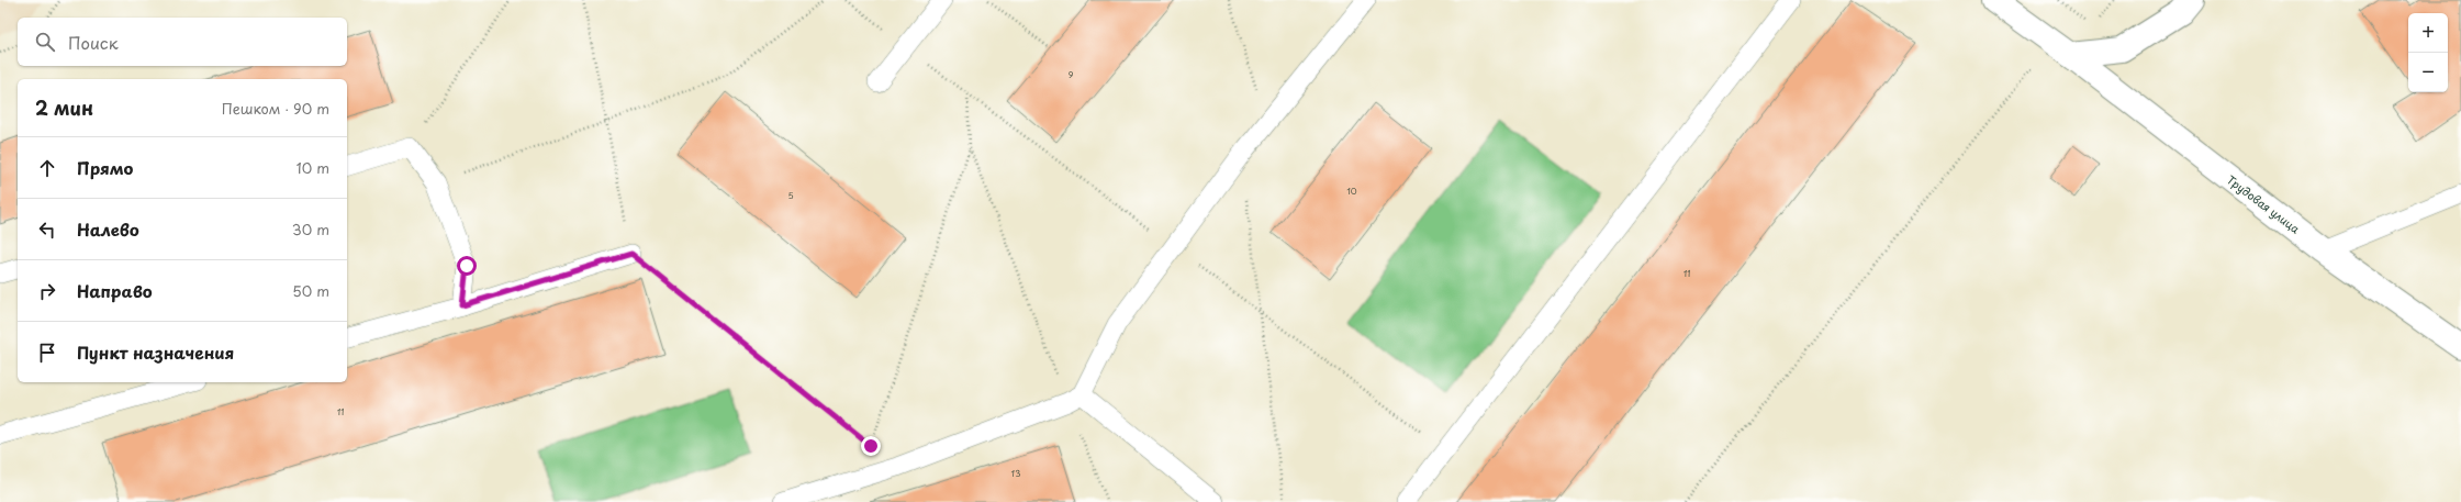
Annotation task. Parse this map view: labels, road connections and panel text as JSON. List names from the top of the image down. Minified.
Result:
{"streets":{"street":["Трудовая улица"]},"house_numbers":["9","10","5","11","11","13"],"page":{"map_buttons":["+","−"],"search":"Поиск","heading":["2 мин","Пешком · 90 m"],"list":[["Прямо","10 m"],["Налево","30 m"],["Направо","50 m"],"Пункт назначения"]}}
